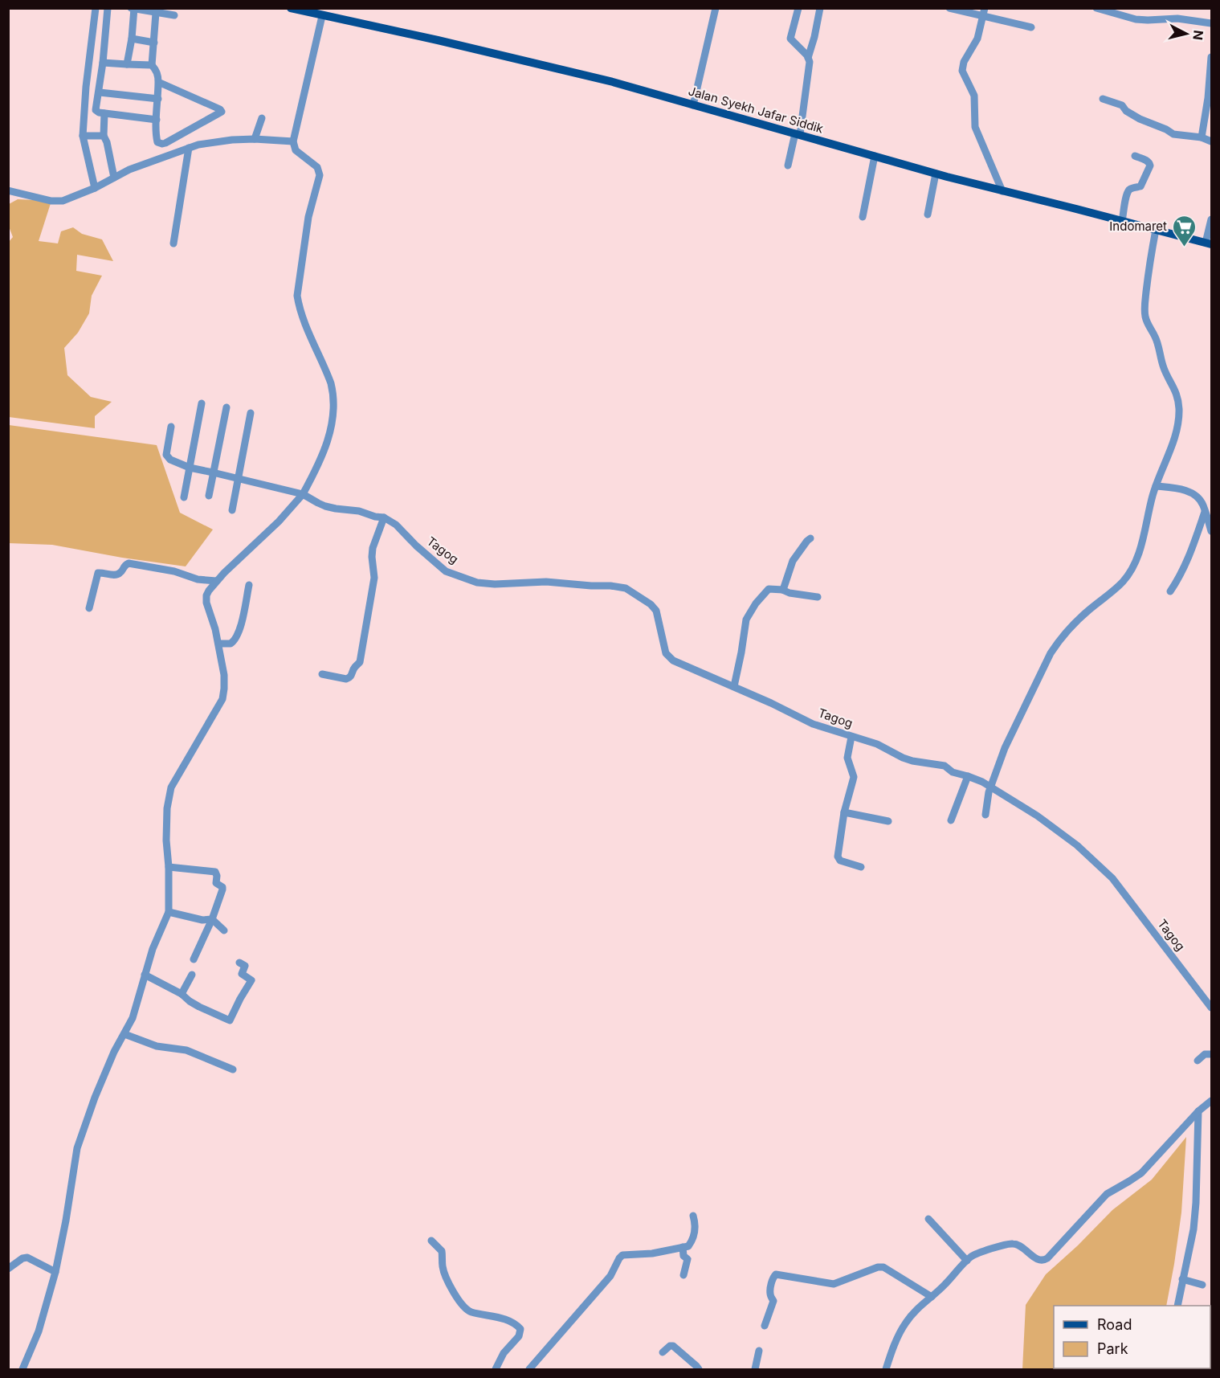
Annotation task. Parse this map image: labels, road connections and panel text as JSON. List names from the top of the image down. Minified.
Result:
{"streets":{"main road":["Jalan Syekh Jafar Siddik"],"street":["Tagog"]},"places":{"supermarket":["Indomaret"]},"legend":["Road","Park"],"north":"right"}
